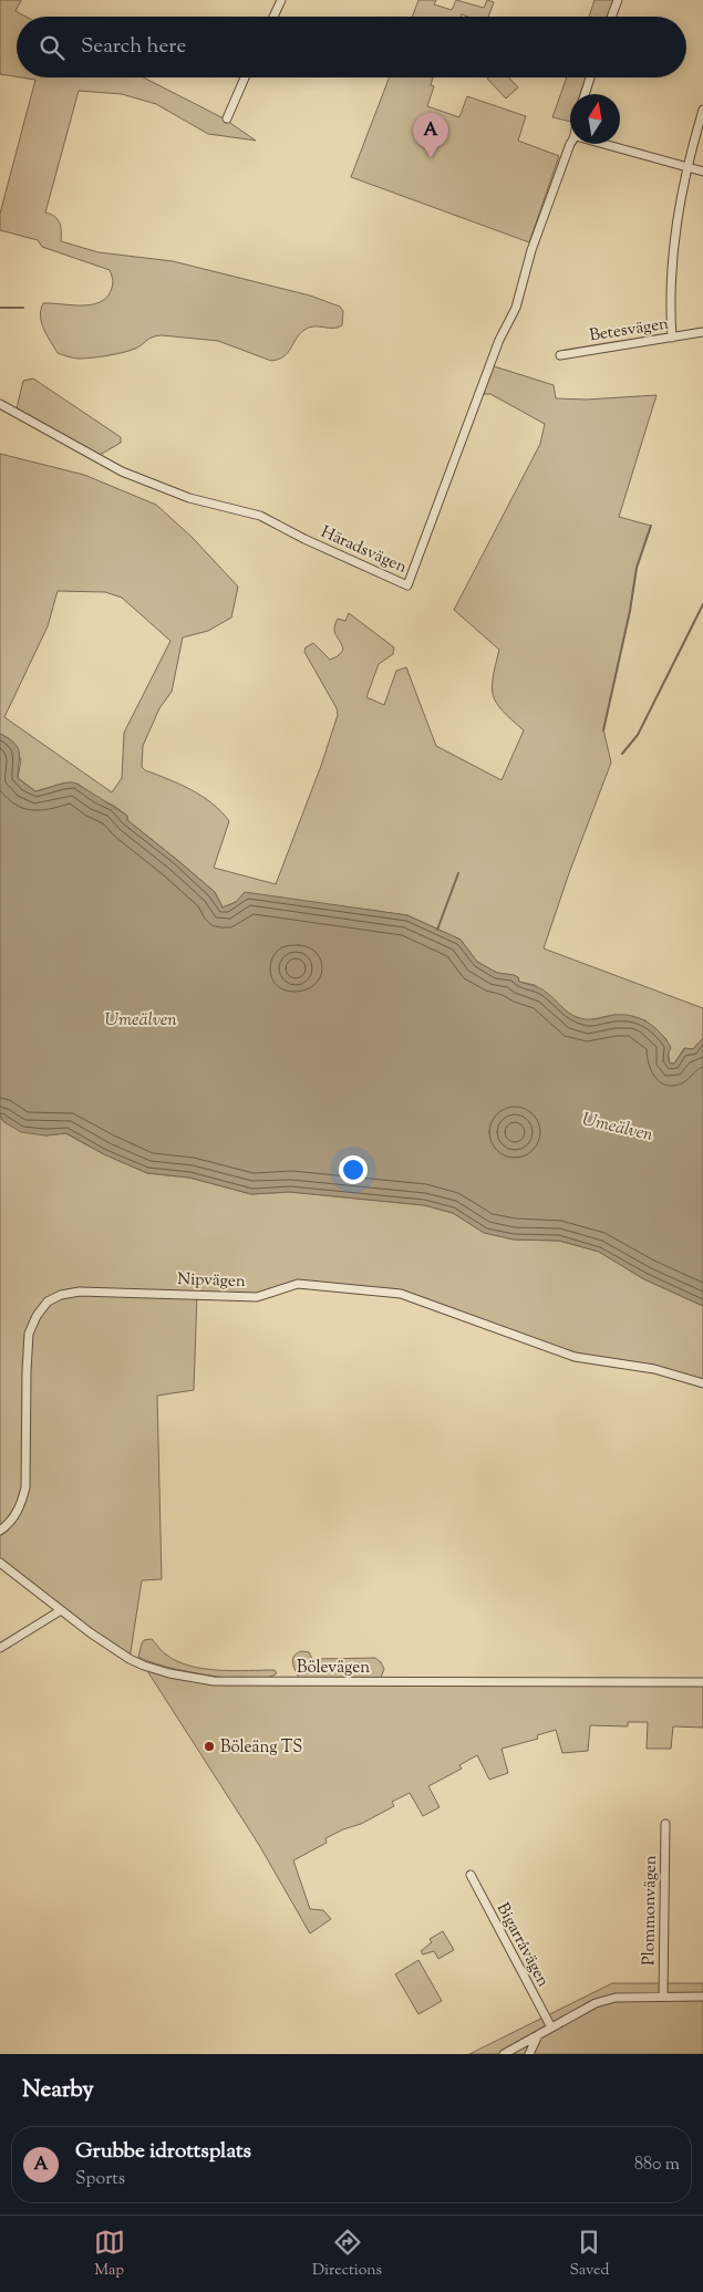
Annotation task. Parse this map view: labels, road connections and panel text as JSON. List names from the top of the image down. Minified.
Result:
{"streets":{"street":["Betesvägen","Häradsvägen","Nipvägen","Bölevägen","Plommonvägen","Bigarråvägen"]},"water":["Umeälven"],"places":["Böleäng TS"],"north":"top","page":{"search":"Search here","pins":"A","heading":"Nearby","list":[{"mark":"A","name":"Grubbe idrottsplats","note":"Sports","value":"880 m"}],"nav":["Map","Directions","Saved"]}}
